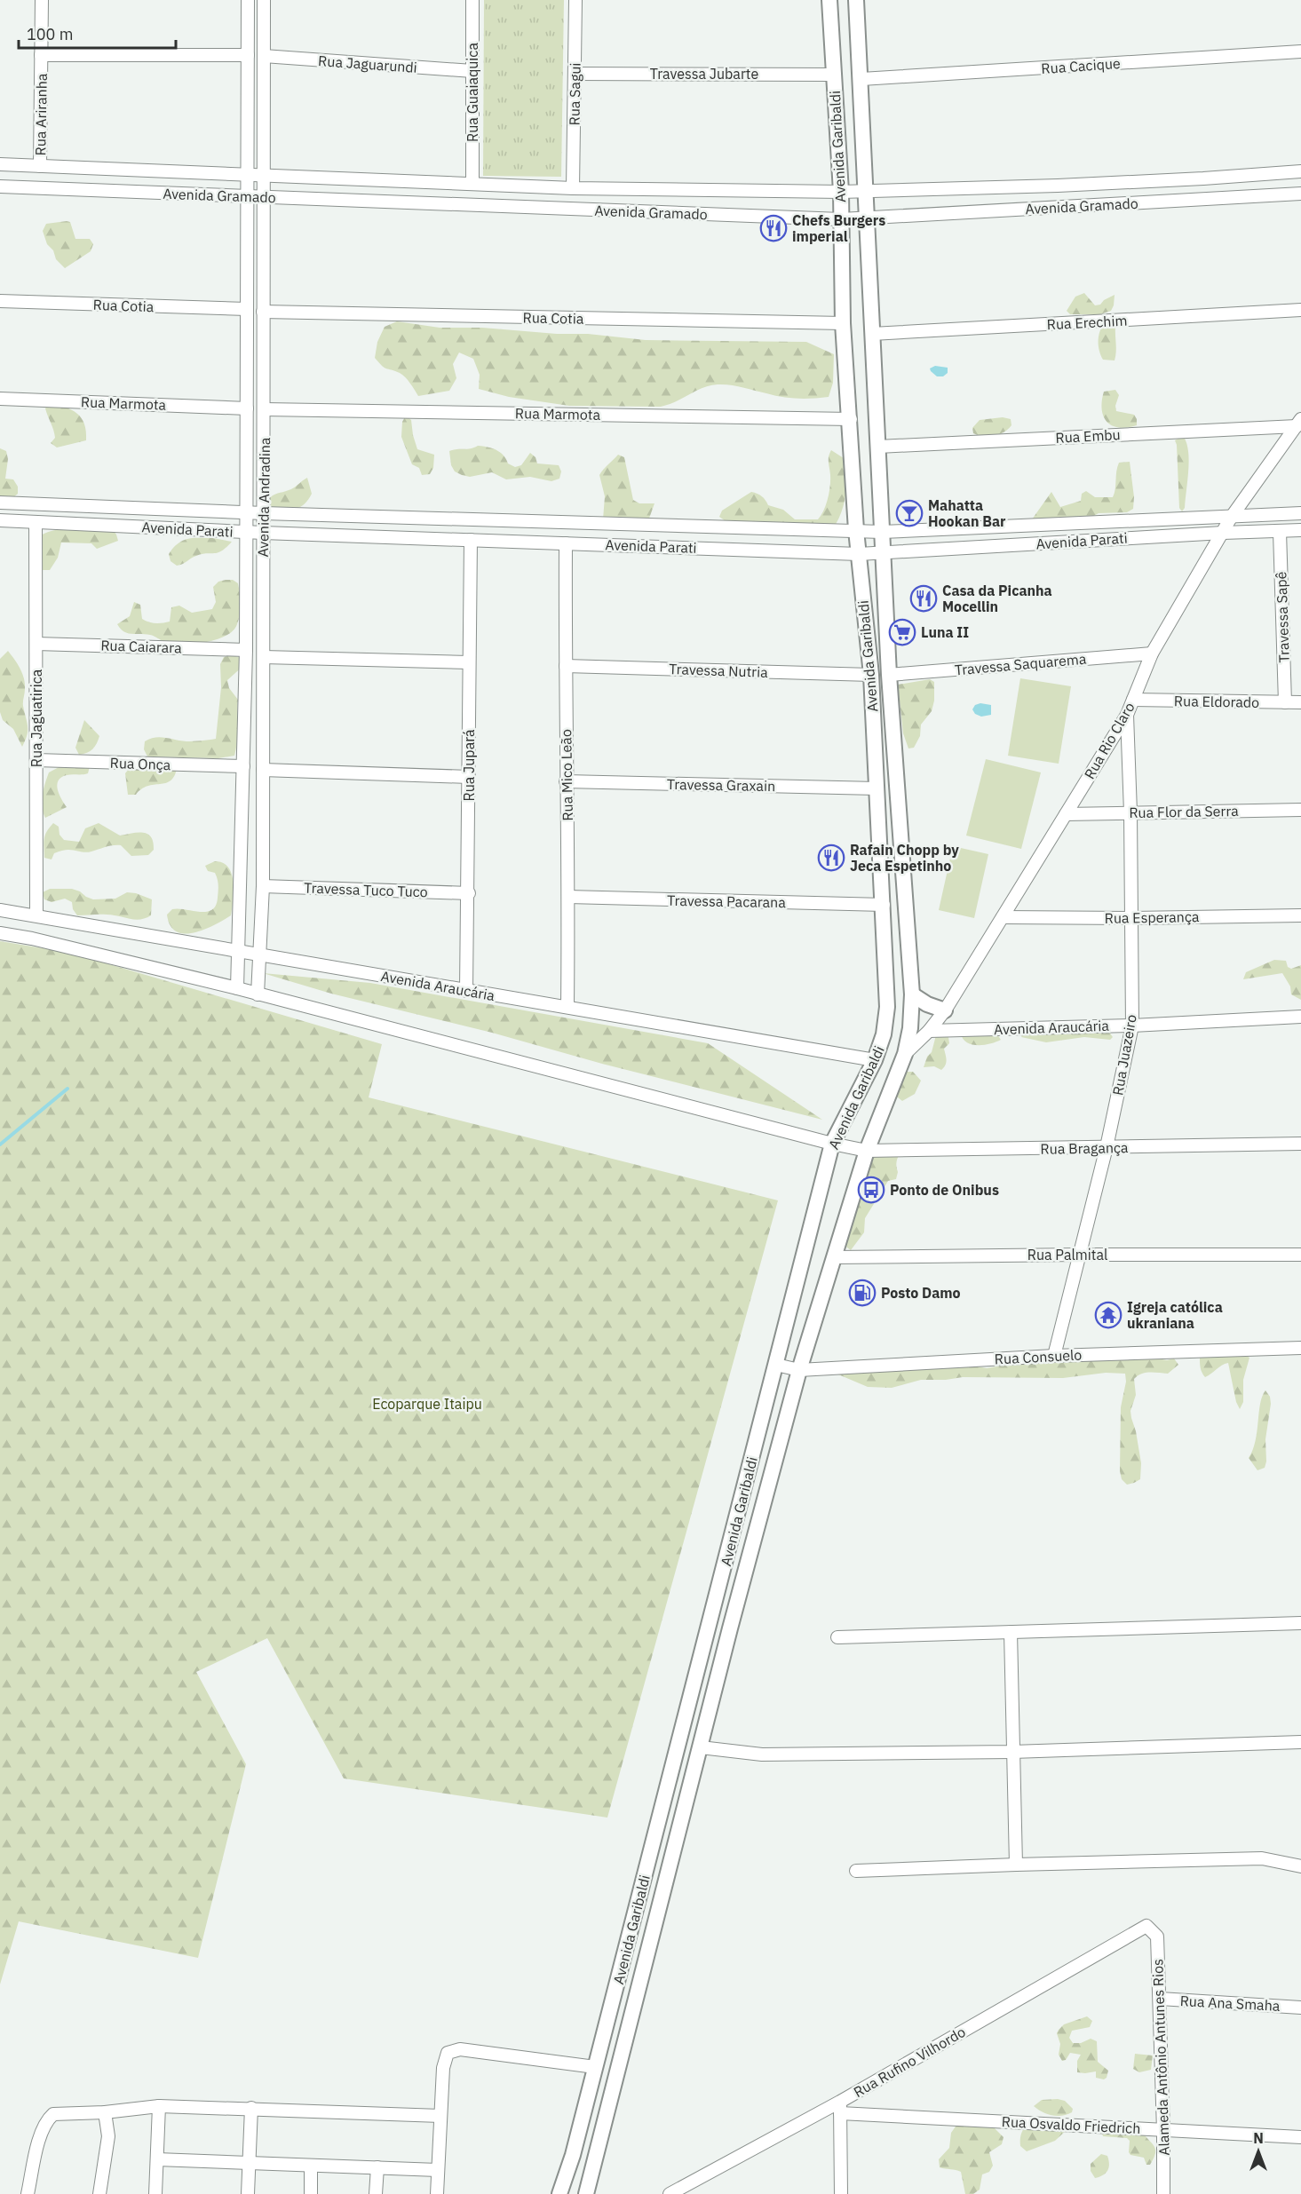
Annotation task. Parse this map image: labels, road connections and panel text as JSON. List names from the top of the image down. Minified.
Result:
{"streets":{"main road":["Avenida Garibaldi"],"street":["Rua Jaguarundi","Rua Cacique","Travessa Jubarte","Rua Guaiaquica","Rua Sagui","Rua Ariranha","Avenida Gramado","Rua Cotia","Rua Erechim","Rua Marmota","Rua Embu","Avenida Andradina","Avenida Parati","Travessa Sapê","Rua Caiarara","Travessa Saquarema","Travessa Nutria","Rua Eldorado","Rua Jaguatirica","Rua Rio Claro","Rua Onça","Rua Jupará","Rua Mico Leão","Travessa Graxain","Rua Flor da Serra","Travessa Tuco Tuco","Travessa Pacarana","Rua Esperança","Avenida Araucária","Rua Juazeiro","Rua Bragança","Rua Palmital","Rua Consuelo","Rua Ana Smaha","Alameda Antônio Antunes Rios","Rua Rufino Vilhordo","Rua Osvaldo Friedrich"]},"crossings":[["Rua Jaguarundi","Rua Guaiaquica"],["Rua Jaguarundi","Avenida Andradina"],["Rua Cacique","Avenida Garibaldi"],["Travessa Jubarte","Rua Sagui"],["Travessa Jubarte","Avenida Garibaldi"],["Rua Guaiaquica","Avenida Gramado"],["Rua Sagui","Avenida Gramado"],["Rua Ariranha","Avenida Gramado"],["Avenida Garibaldi","Avenida Gramado"],["Avenida Garibaldi","Rua Cotia"],["Avenida Garibaldi","Rua Erechim"],["Avenida Garibaldi","Rua Marmota"],["Avenida Garibaldi","Rua Embu"],["Avenida Garibaldi","Avenida Parati"],["Avenida Garibaldi","Travessa Saquarema"],["Avenida Garibaldi","Travessa Nutria"],["Avenida Garibaldi","Rua Rio Claro"],["Avenida Garibaldi","Travessa Graxain"],["Avenida Garibaldi","Travessa Pacarana"],["Avenida Garibaldi","Avenida Araucária"],["Avenida Garibaldi","Rua Bragança"],["Avenida Garibaldi","Rua Palmital"],["Avenida Garibaldi","Rua Consuelo"],["Avenida Gramado","Avenida Andradina"],["Rua Cotia","Avenida Andradina"],["Rua Marmota","Avenida Andradina"],["Rua Embu","Rua Rio Claro"],["Avenida Andradina","Avenida Parati"],["Avenida Andradina","Rua Caiarara"],["Avenida Andradina","Rua Onça"],["Avenida Andradina","Travessa Tuco Tuco"],["Avenida Andradina","Avenida Araucária"],["Avenida Parati","Travessa Sapê"],["Avenida Parati","Rua Jaguatirica"],["Avenida Parati","Rua Rio Claro"],["Avenida Parati","Rua Jupará"],["Avenida Parati","Rua Mico Leão"],["Travessa Sapê","Rua Eldorado"],["Rua Caiarara","Rua Jaguatirica"],["Travessa Saquarema","Rua Rio Claro"],["Travessa Nutria","Rua Mico Leão"],["Rua Eldorado","Rua Rio Claro"],["Rua Jaguatirica","Rua Onça"],["Rua Jaguatirica","Avenida Araucária"],["Rua Rio Claro","Rua Flor da Serra"],["Rua Rio Claro","Rua Esperança"],["Rua Rio Claro","Avenida Araucária"],["Rua Rio Claro","Rua Juazeiro"],["Rua Jupará","Travessa Tuco Tuco"],["Rua Jupará","Avenida Araucária"],["Rua Mico Leão","Travessa Graxain"],["Rua Mico Leão","Travessa Pacarana"],["Rua Mico Leão","Avenida Araucária"],["Rua Flor da Serra","Rua Juazeiro"],["Rua Esperança","Rua Juazeiro"],["Avenida Araucária","Rua Juazeiro"],["Rua Juazeiro","Rua Bragança"],["Rua Juazeiro","Rua Palmital"],["Rua Juazeiro","Rua Consuelo"],["Rua Ana Smaha","Alameda Antônio Antunes Rios"],["Alameda Antônio Antunes Rios","Rua Rufino Vilhordo"],["Alameda Antônio Antunes Rios","Rua Osvaldo Friedrich"],["Rua Rufino Vilhordo","Rua Osvaldo Friedrich"]],"parks":["Ecoparque Itaipu"],"places":{"restaurant":["Chefs Burgers imperial","Casa da Picanha Mocellin","Rafain Chopp by Jeca Espetinho"],"bar":["Mahatta Hookan Bar"],"supermarket":["Luna II"],"bus stop":["Ponto de Onibus"],"fuel station":["Posto Damo"],"temple":["Igreja católica ukraniana"]},"scale_bar":"100 m","north":"top"}
